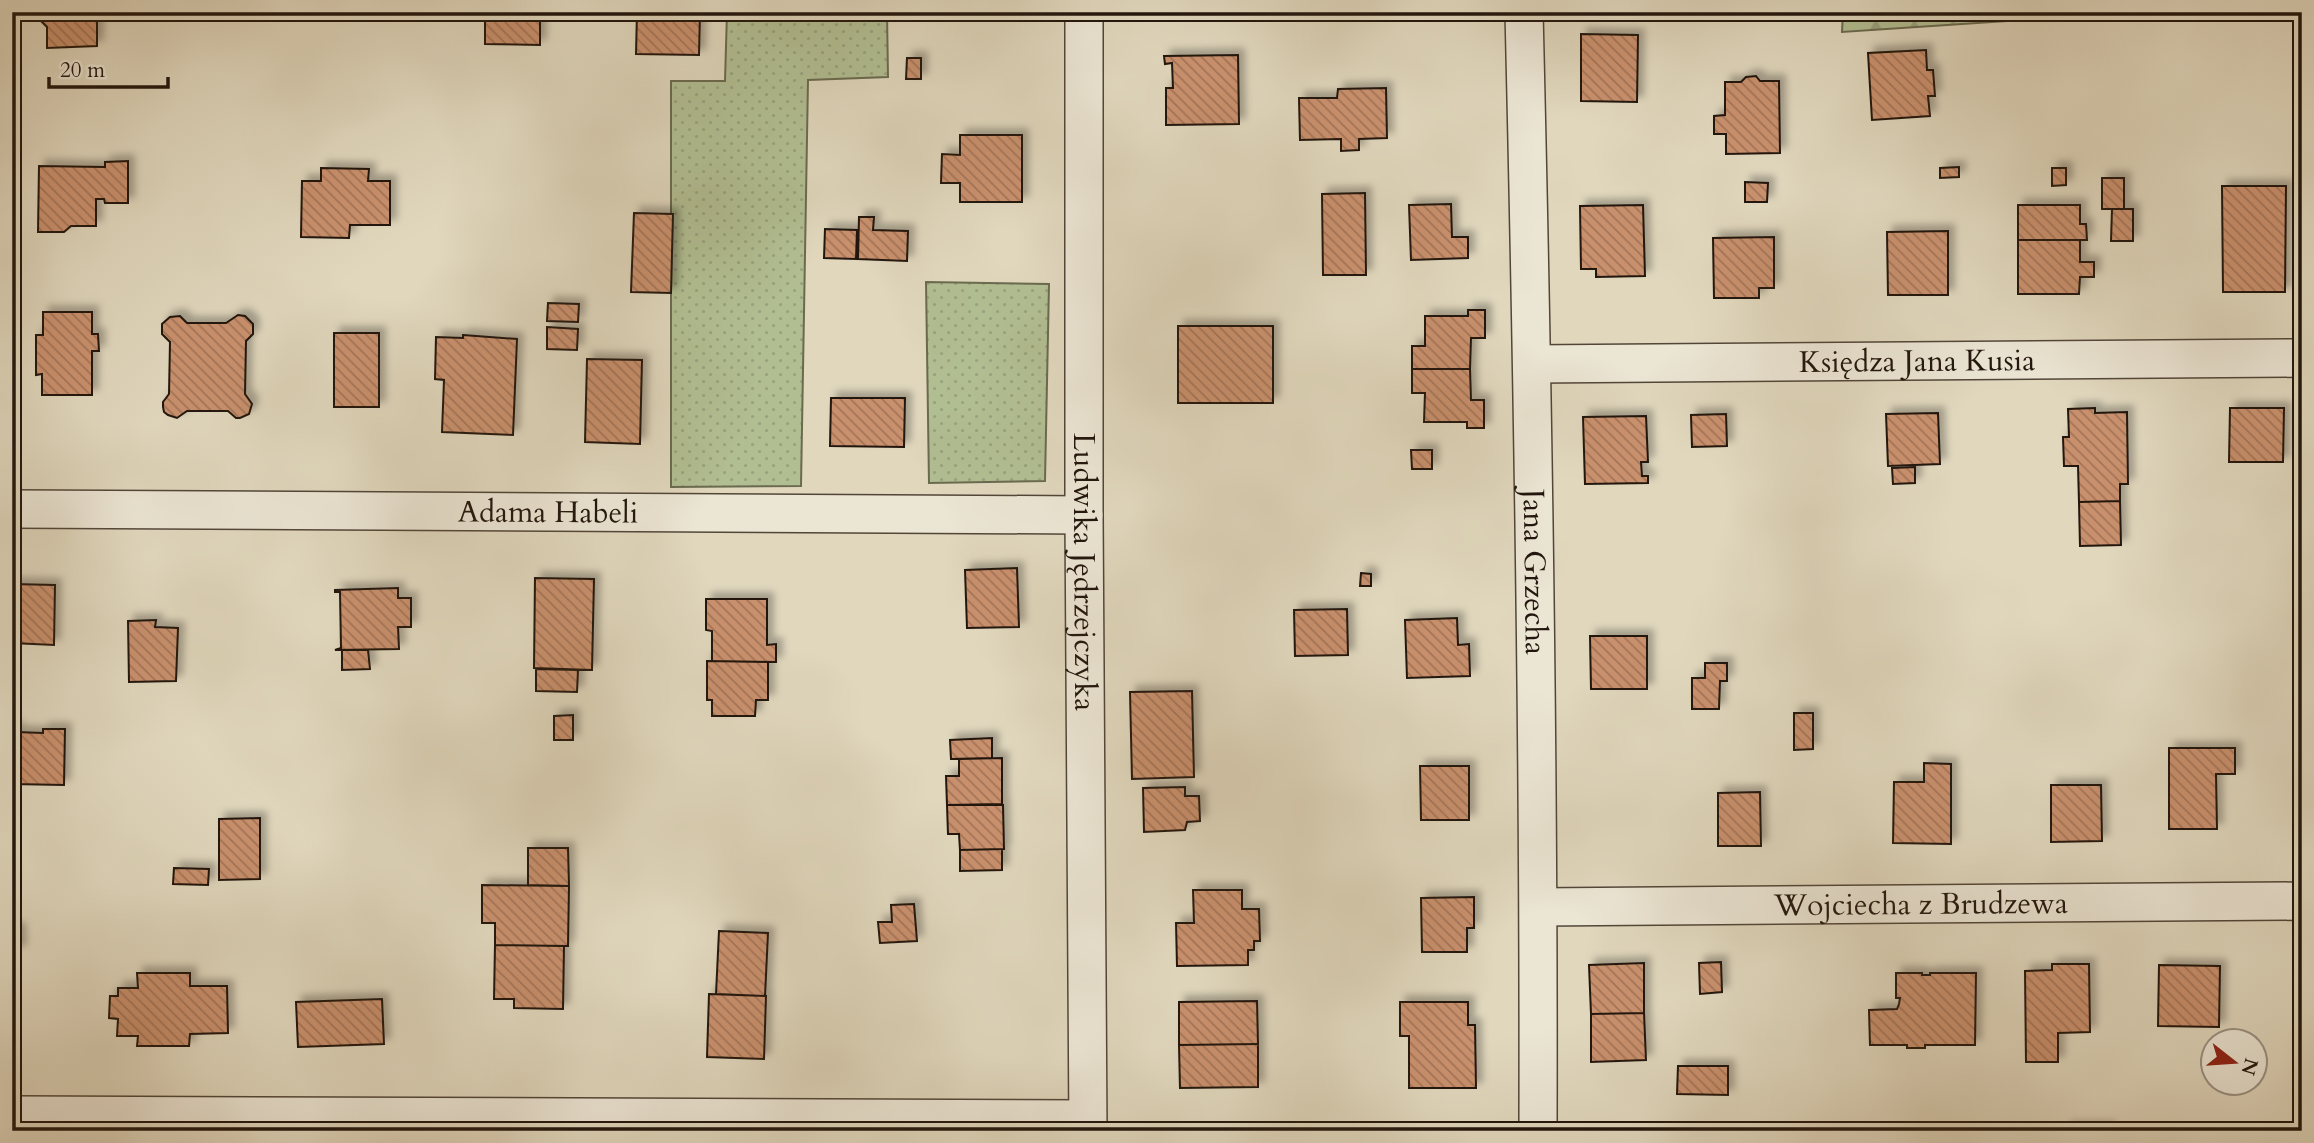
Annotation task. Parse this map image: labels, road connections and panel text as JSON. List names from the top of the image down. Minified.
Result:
{"streets":{"street":["Księdza Jana Kusia","Adama Habeli","Jana Grzecha","Ludwika Jędrzejczyka","Wojciecha z Brudzewa"]},"crossings":[["Księdza Jana Kusia","Jana Grzecha"],["Adama Habeli","Ludwika Jędrzejczyka"],["Jana Grzecha","Wojciecha z Brudzewa"]],"scale_bar":"20 m","north":"right"}
